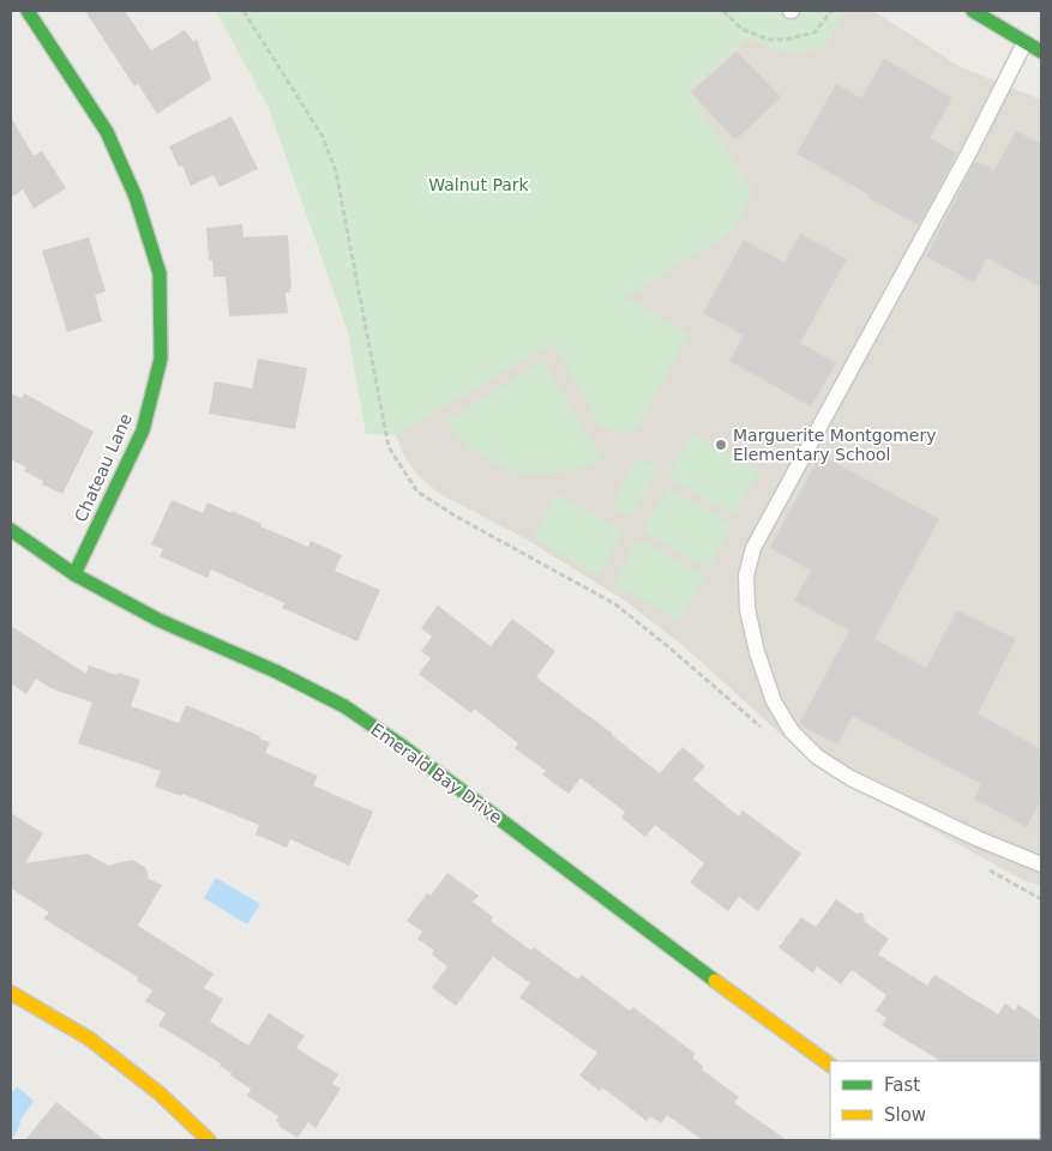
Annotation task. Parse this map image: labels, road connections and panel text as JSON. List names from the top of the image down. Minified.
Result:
{"streets":{"street":["Chateau Lane","Emerald Bay Drive"]},"crossings":[["Chateau Lane","Emerald Bay Drive"]],"parks":["Walnut Park"],"places":["Marguerite Montgomery Elementary School"],"legend":["Fast","Slow"]}
